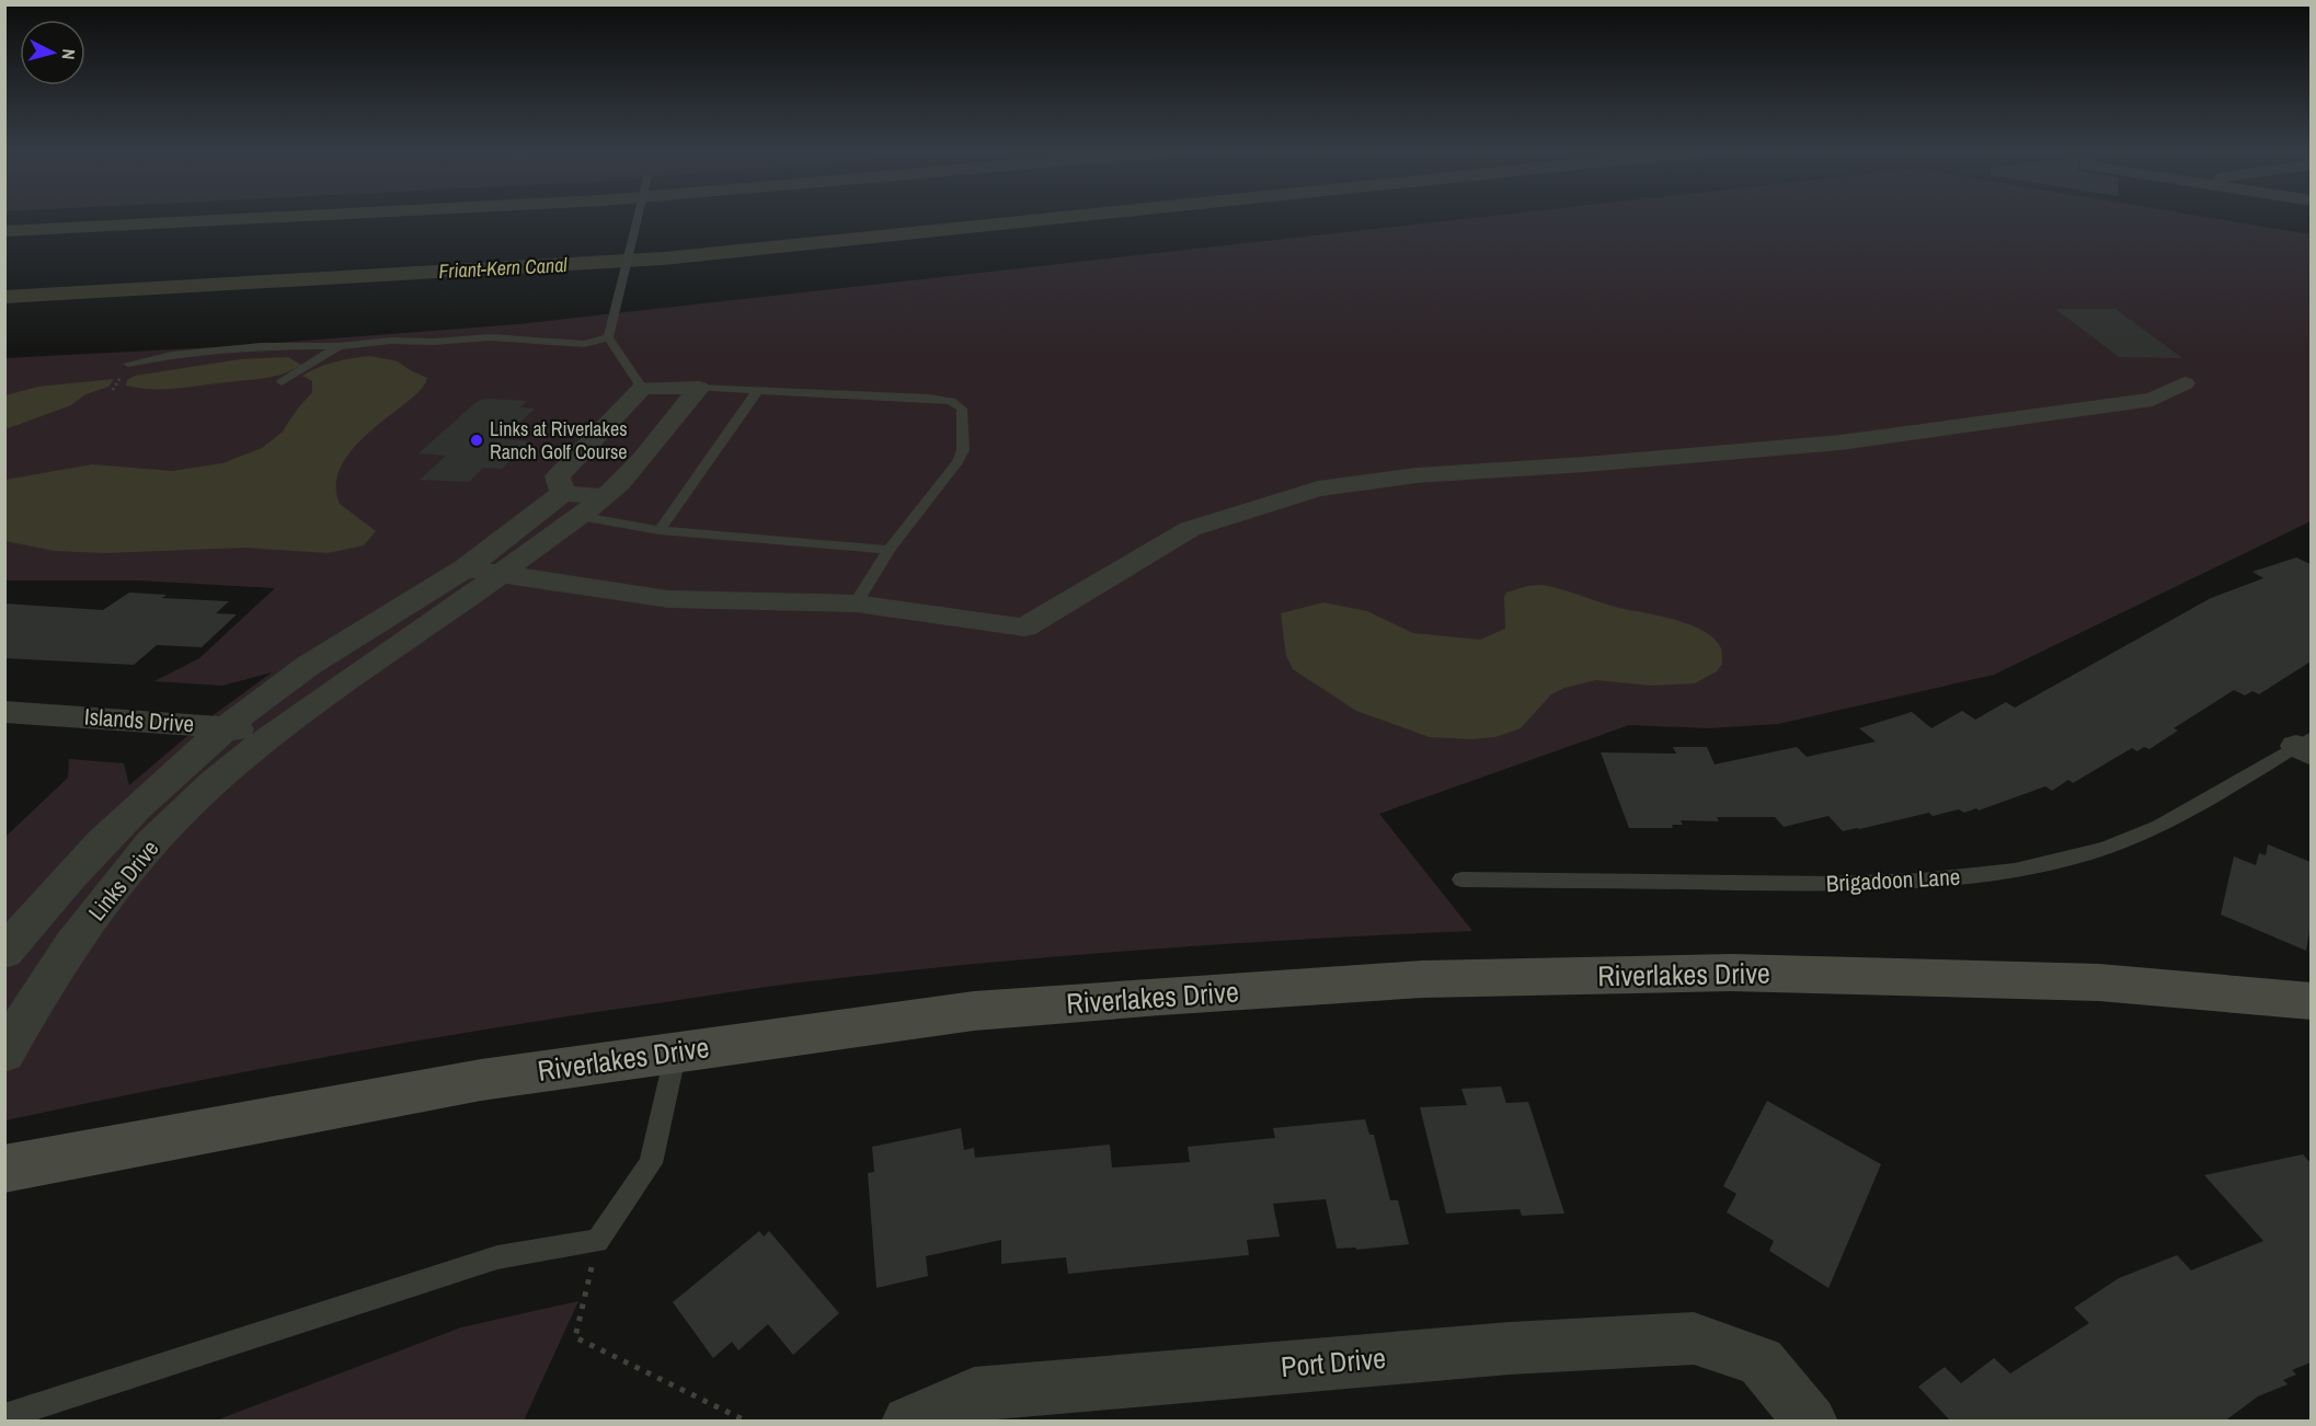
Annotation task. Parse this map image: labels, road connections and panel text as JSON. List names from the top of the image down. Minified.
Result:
{"streets":{"main road":["Riverlakes Drive"],"street":["Islands Drive","Links Drive","Port Drive"],"lane":["Brigadoon Lane"]},"crossings":[["Islands Drive","Links Drive"]],"water":["Friant-Kern Canal"],"places":["Links at Riverlakes Ranch Golf Course"],"north":"right"}
